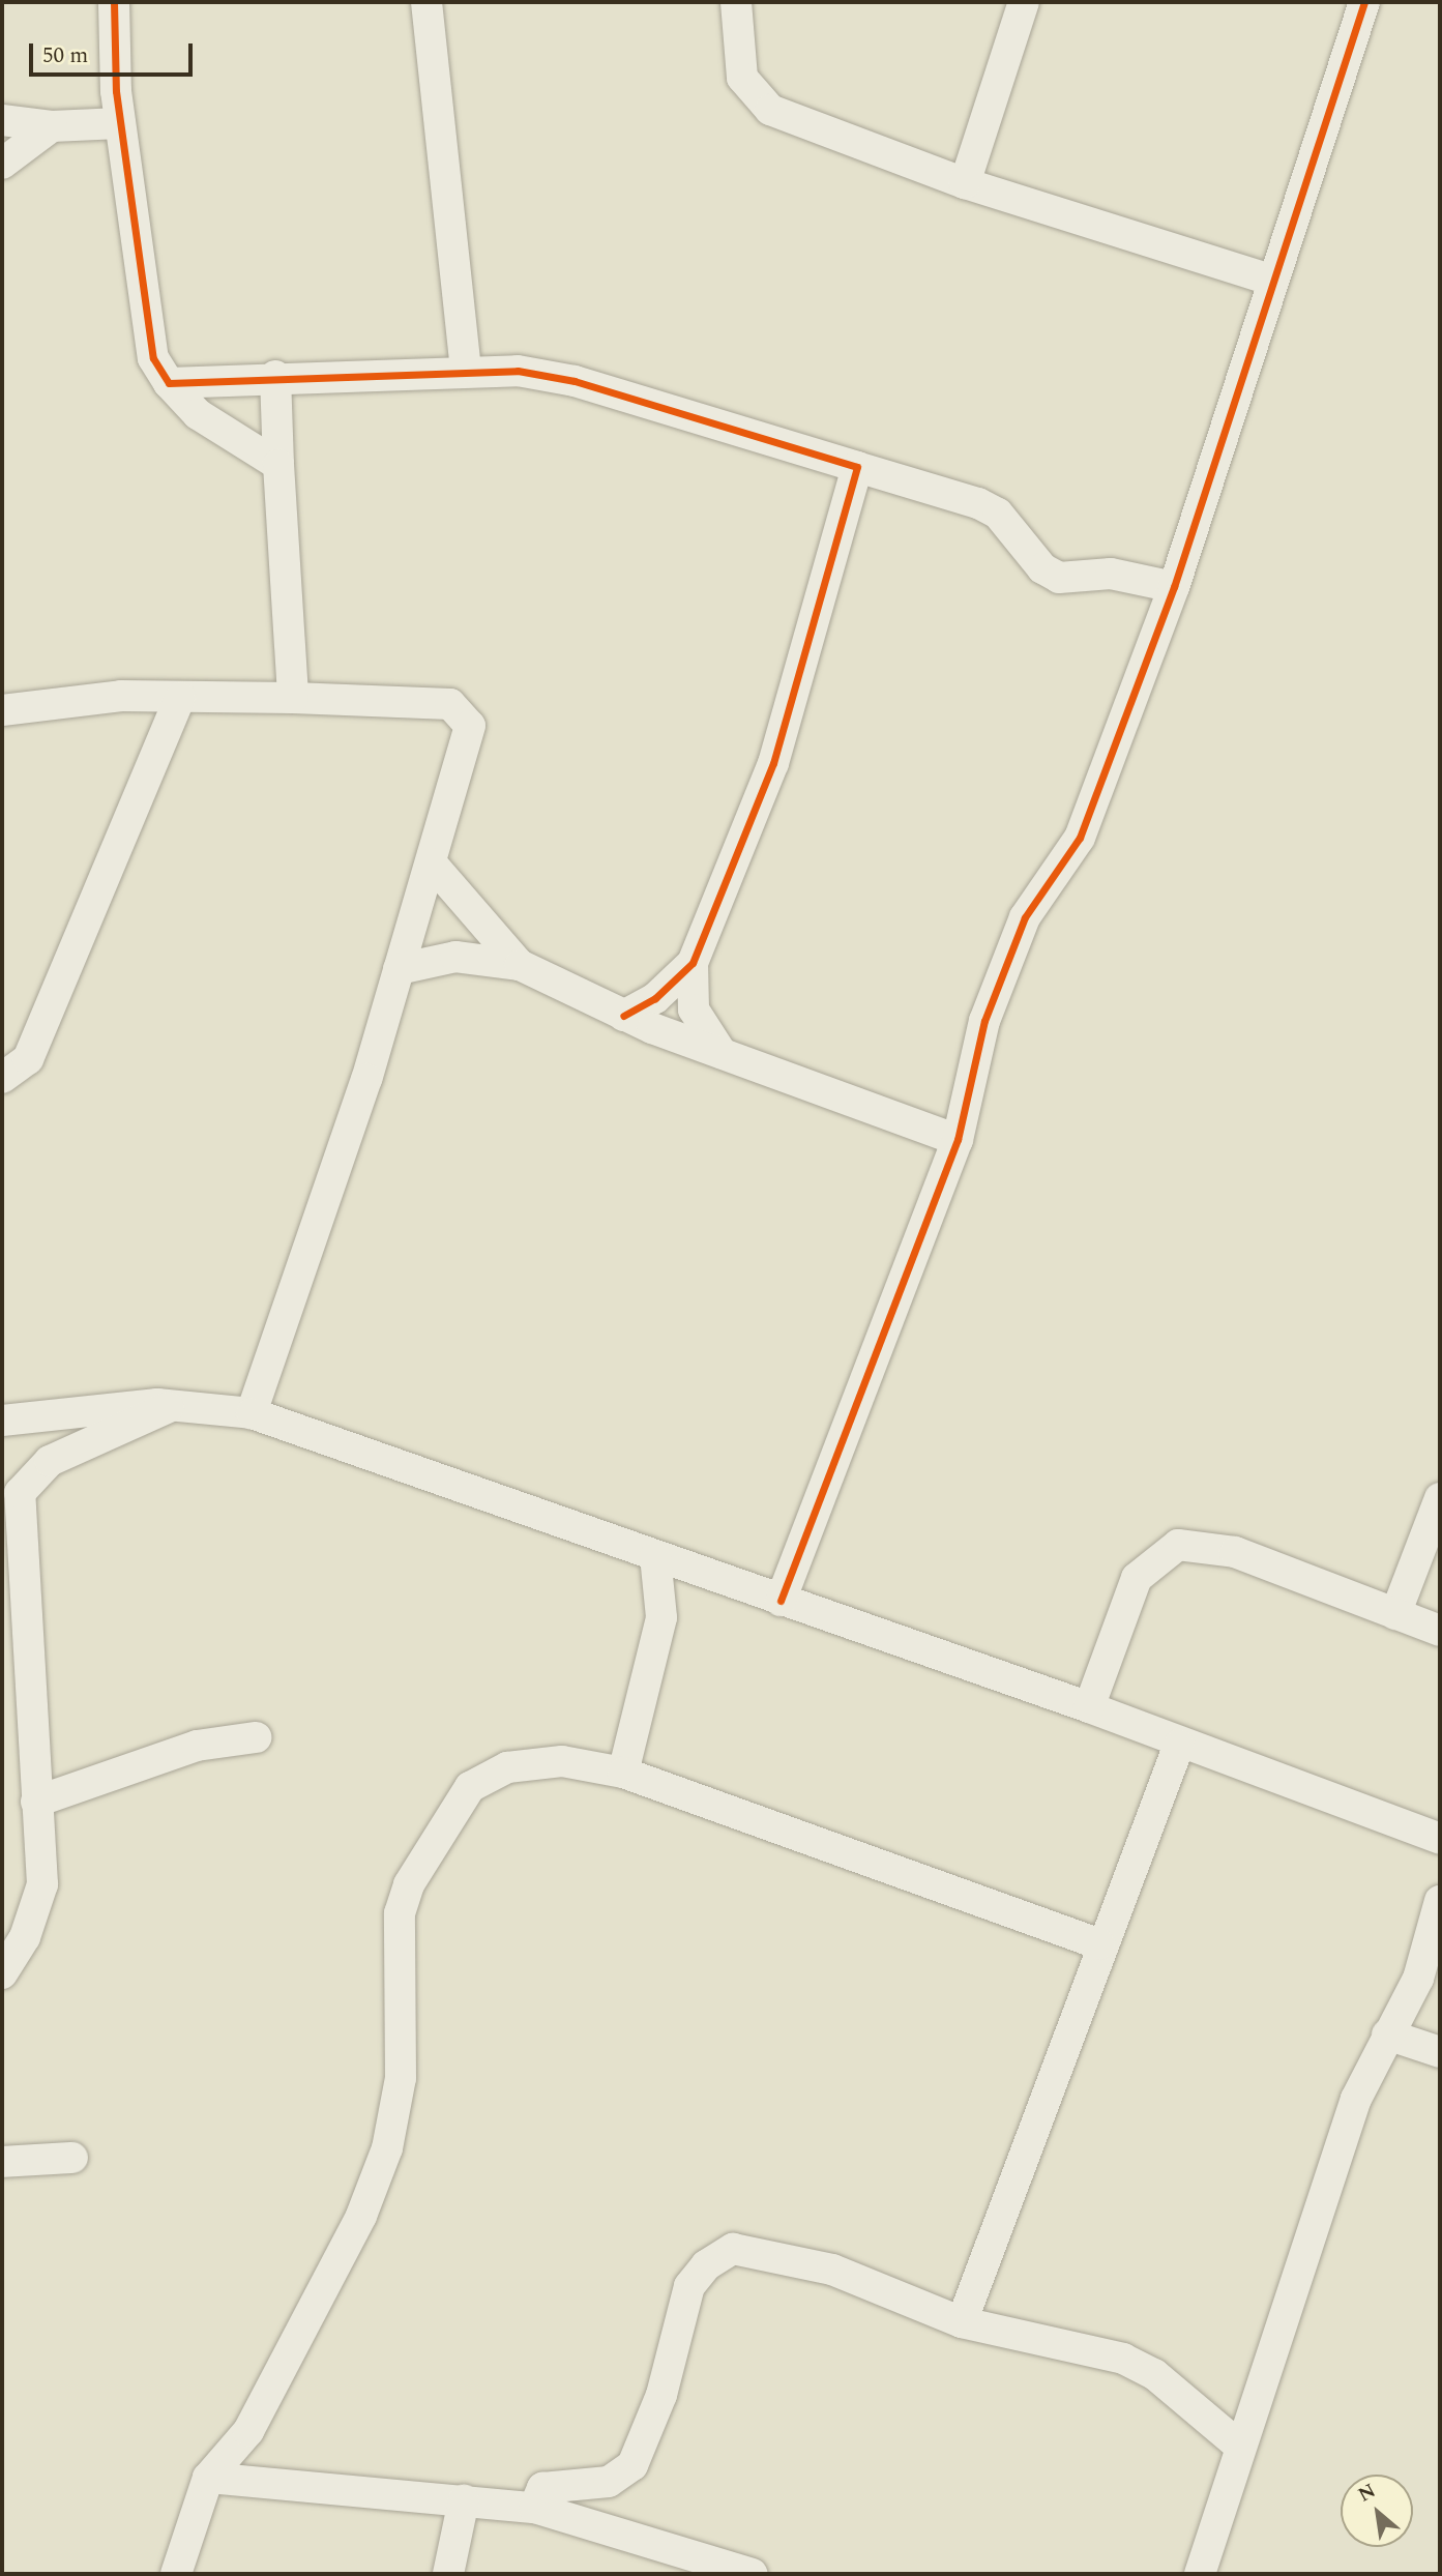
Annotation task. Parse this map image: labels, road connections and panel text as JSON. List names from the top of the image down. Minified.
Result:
{"scale_bar":"50 m","north":"top left"}
